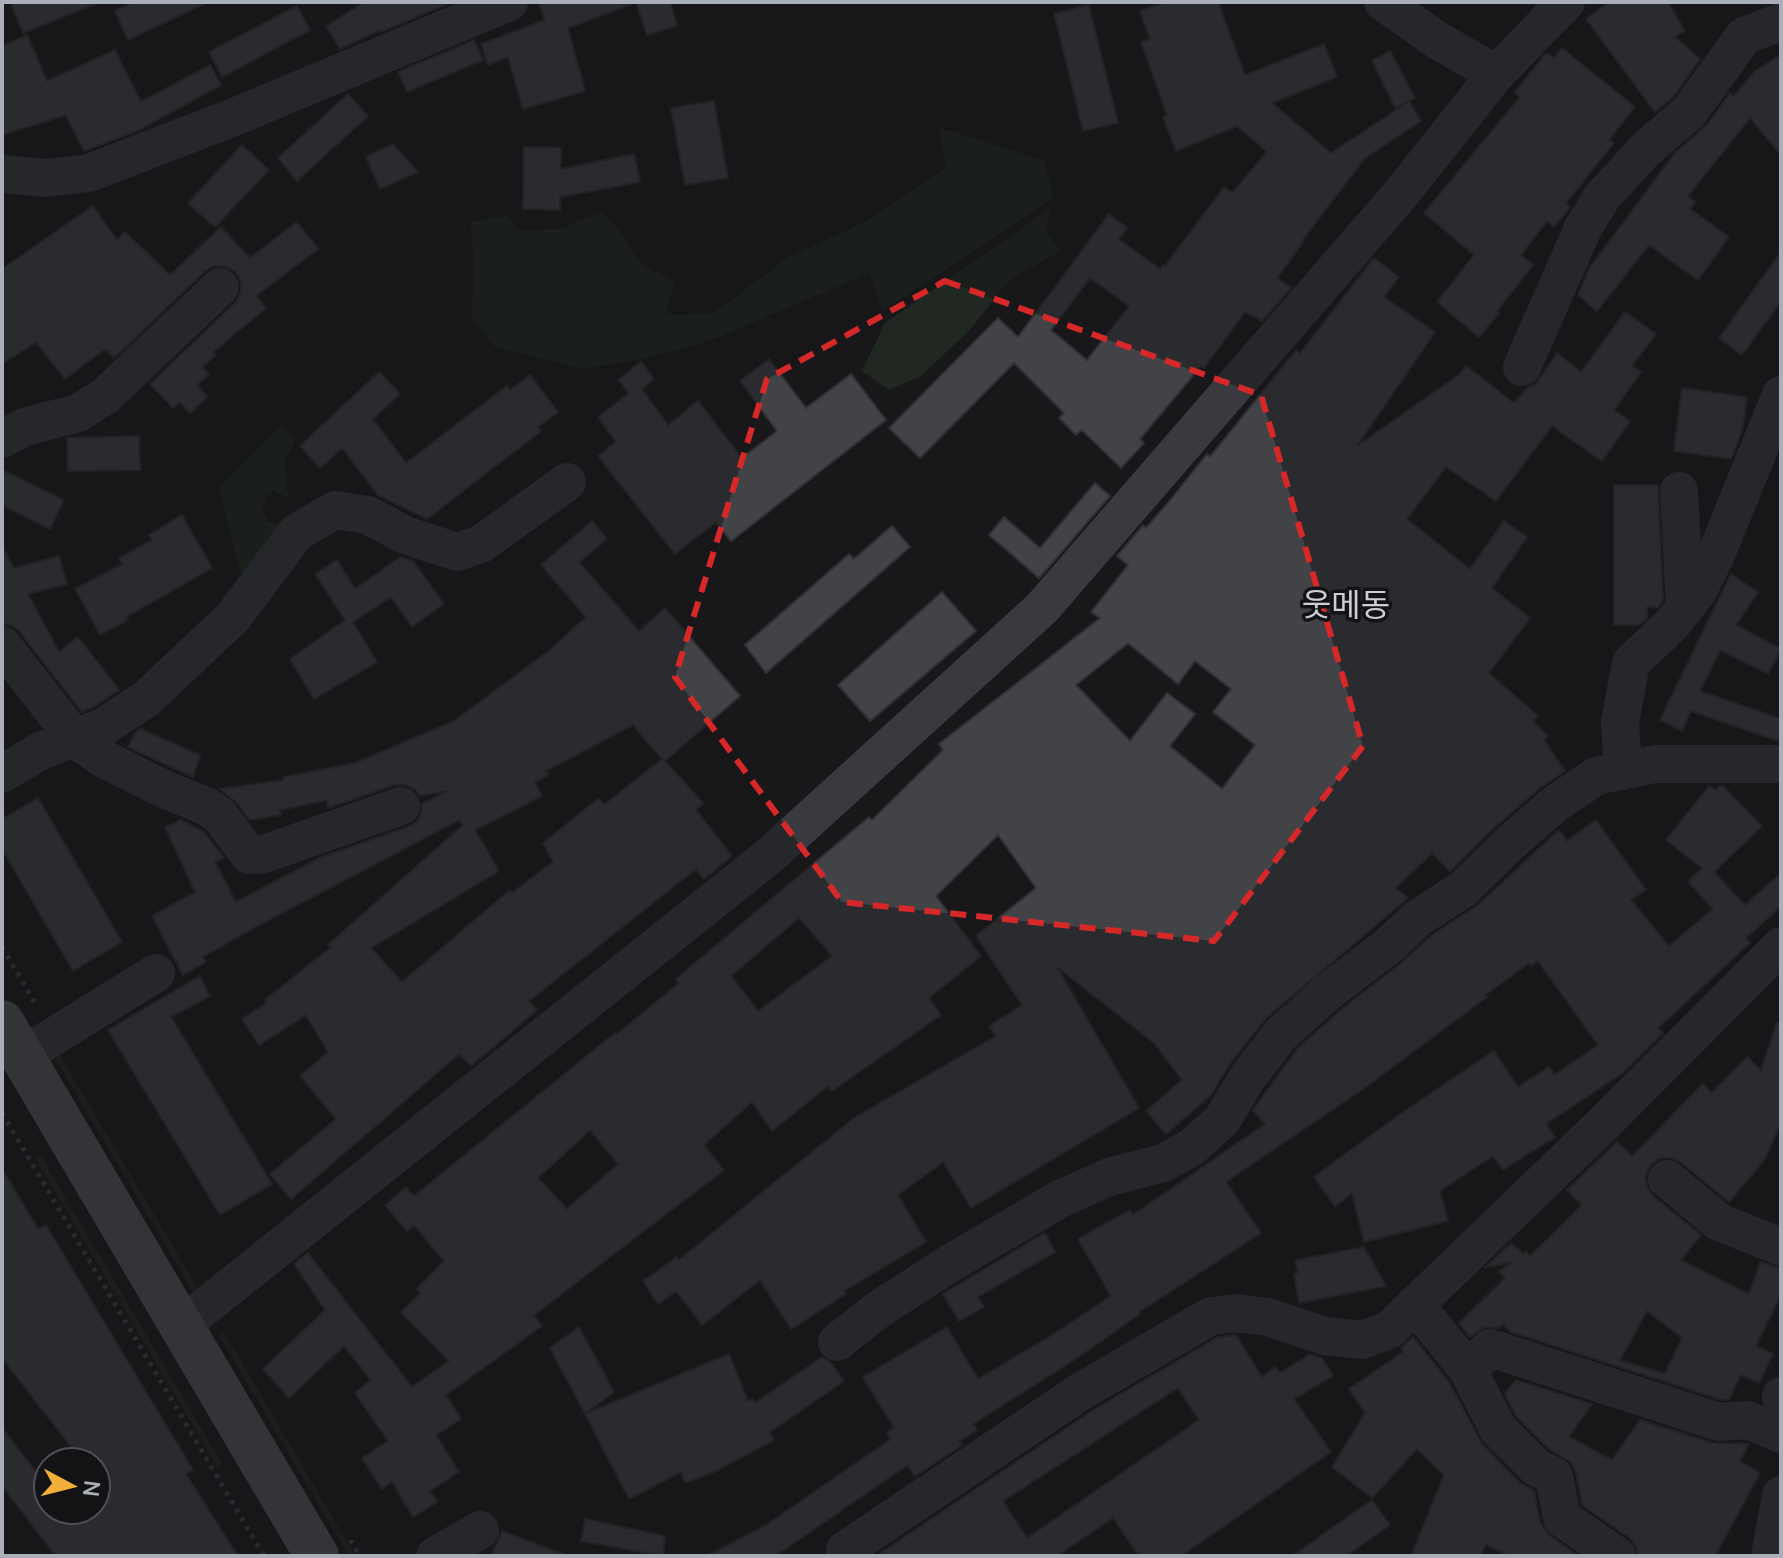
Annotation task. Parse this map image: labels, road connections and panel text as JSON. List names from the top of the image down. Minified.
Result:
{"districts":["웃메동"],"north":"right"}
